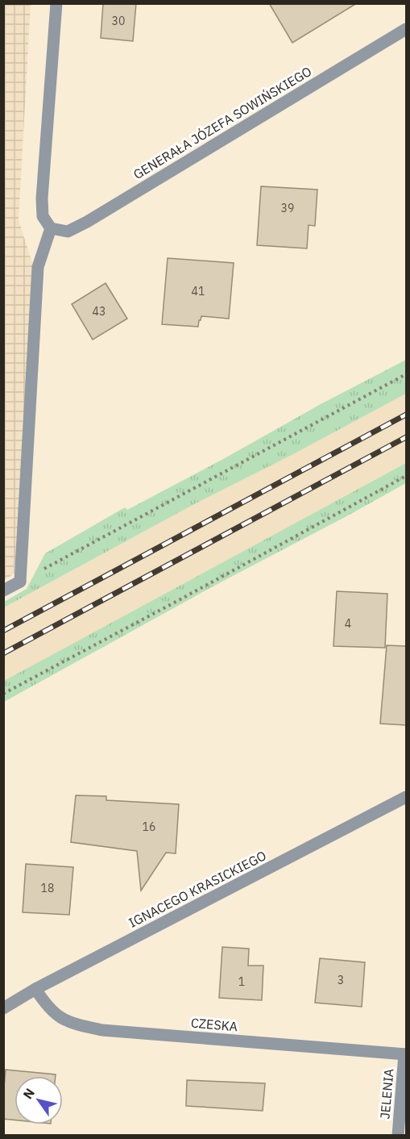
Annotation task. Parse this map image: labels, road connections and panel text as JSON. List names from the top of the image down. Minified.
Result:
{"streets":{"street":["GENERAŁA JÓZEFA SOWIŃSKIEGO","IGNACEGO KRASICKIEGO","CZESKA","JELENIA"]},"crossings":[["IGNACEGO KRASICKIEGO","CZESKA"],["CZESKA","JELENIA"]],"house_numbers":["30","39","41","43","4","16","18","3","1"],"north":"top left"}
